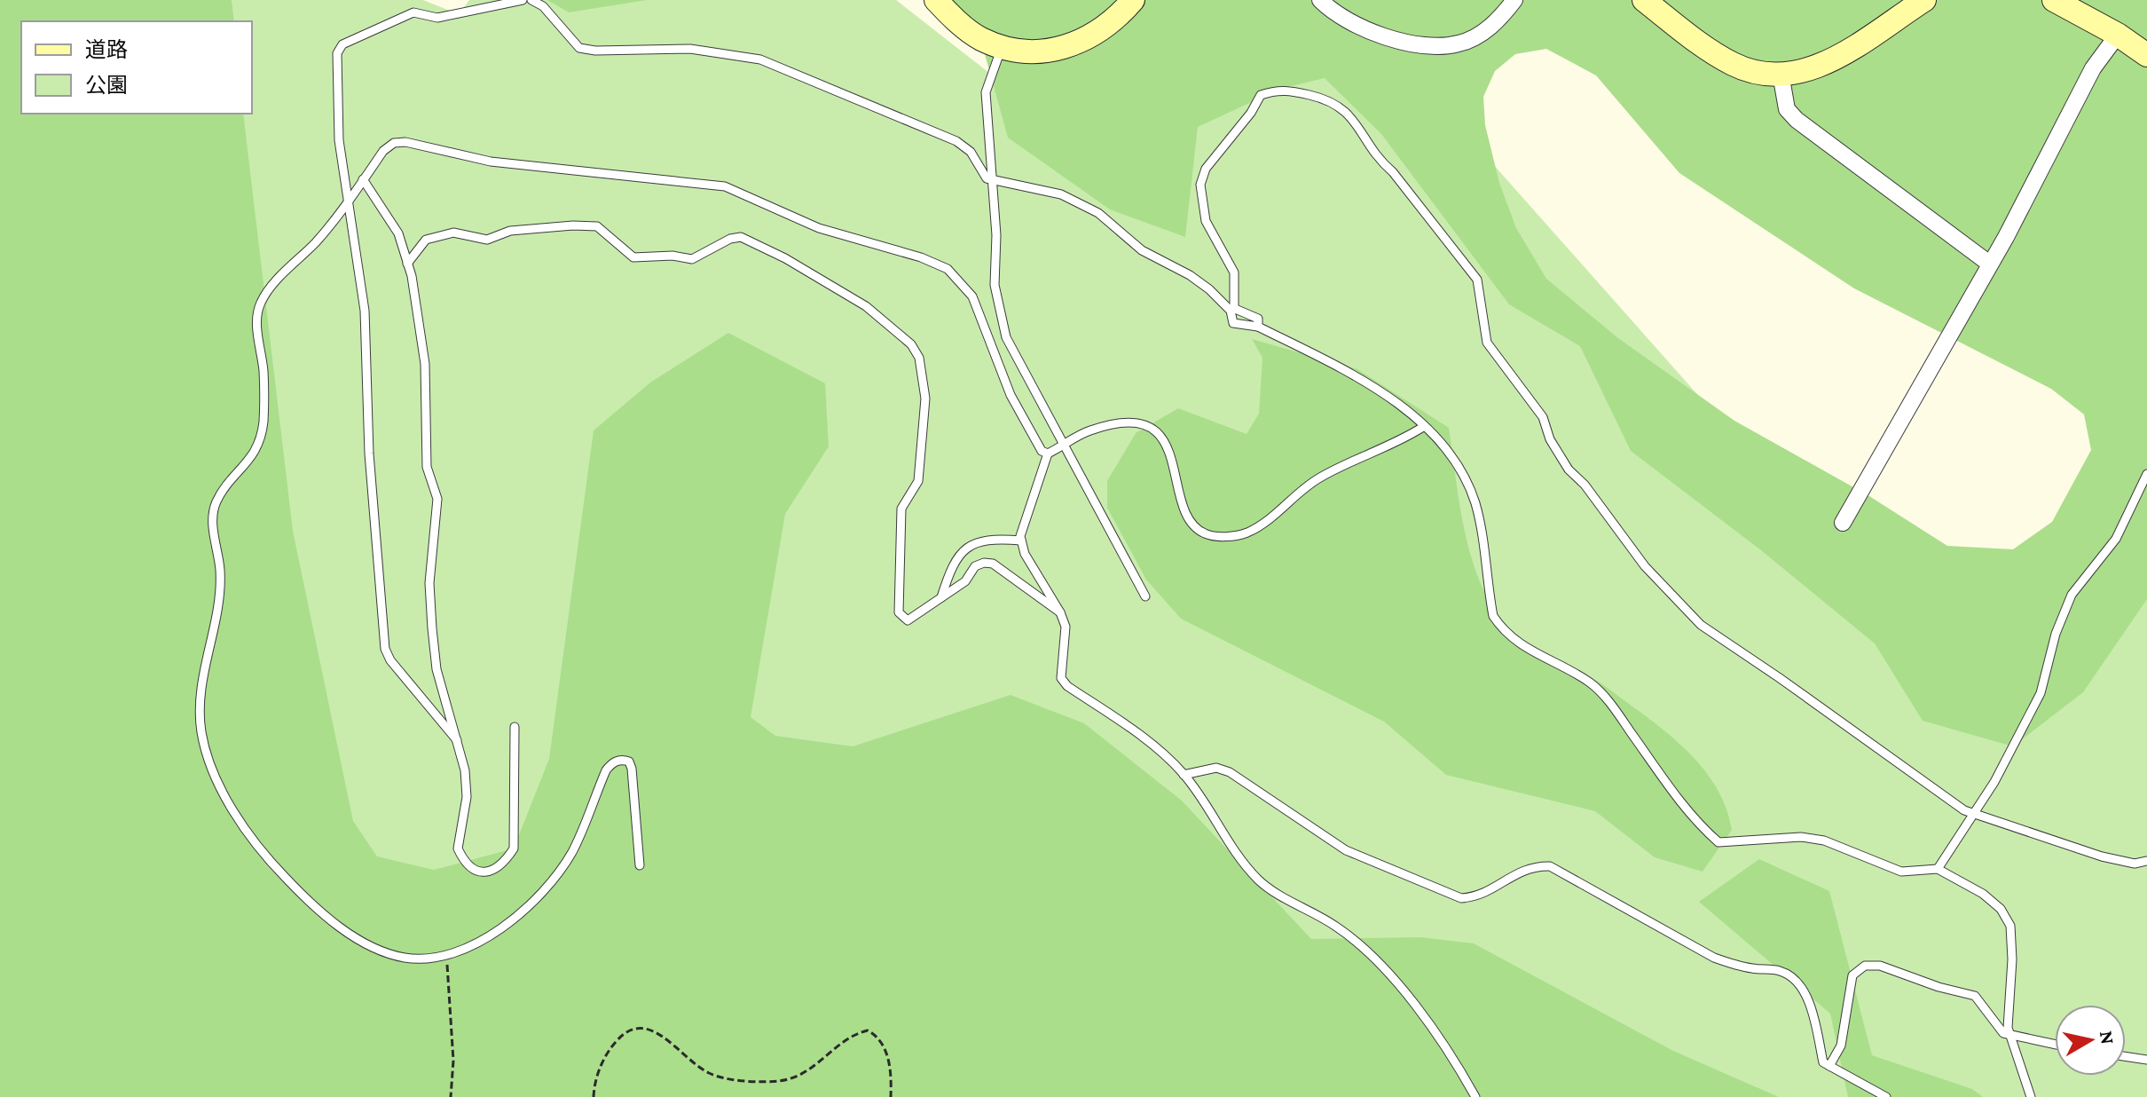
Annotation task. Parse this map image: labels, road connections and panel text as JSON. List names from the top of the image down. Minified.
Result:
{"legend":["道路","公園"],"north":"right"}
